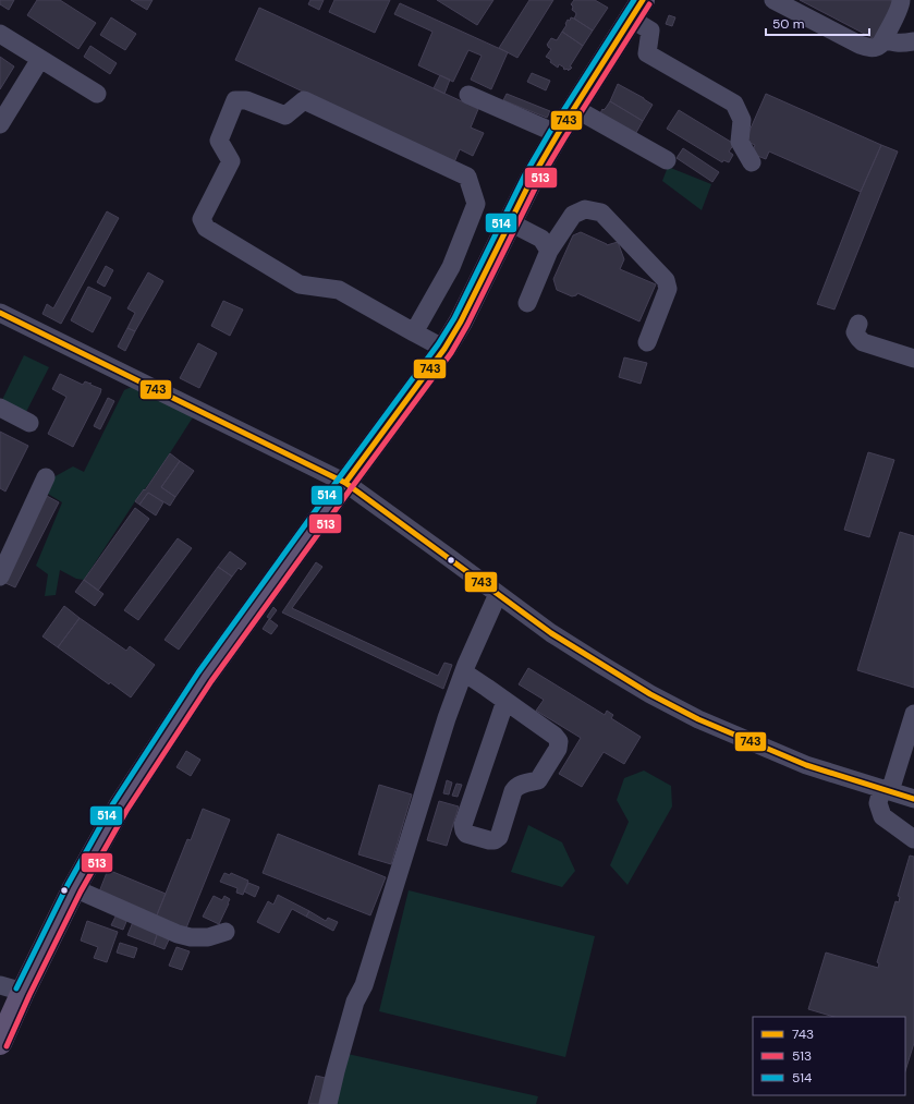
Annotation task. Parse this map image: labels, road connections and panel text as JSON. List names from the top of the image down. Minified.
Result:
{"lines":["transit line 743","transit line 514","transit line 513"],"legend":["743","513","514"],"scale_bar":"50 m"}
